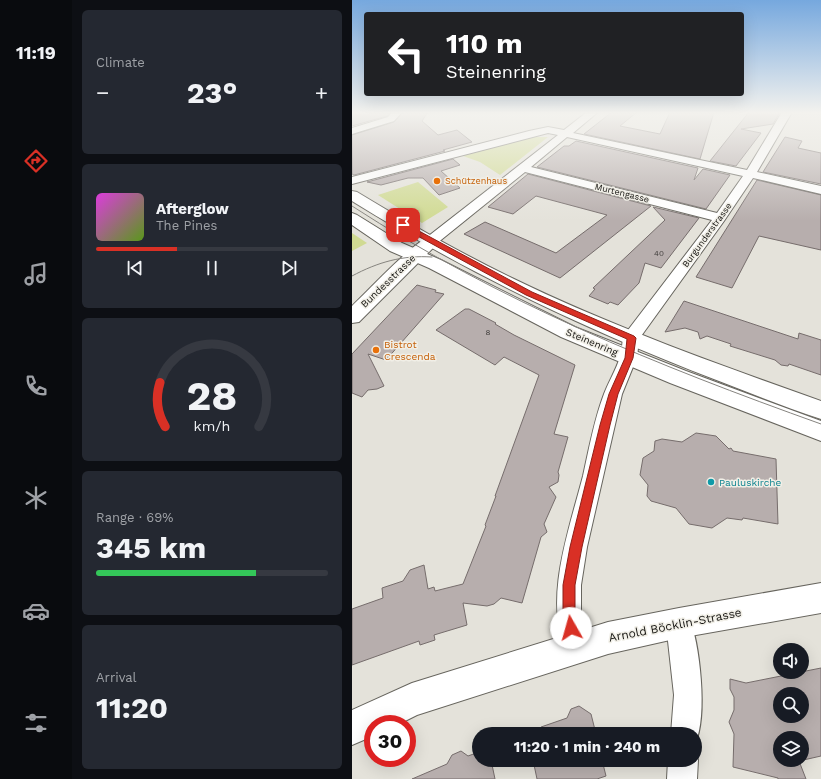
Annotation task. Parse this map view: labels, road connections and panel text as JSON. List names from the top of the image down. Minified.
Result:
{"streets":{"main road":["Bundesstrasse","Steinenring","Arnold Böcklin-Strasse"],"street":["Murtengasse","Burgunderstrasse"]},"crossings":[["Murtengasse","Burgunderstrasse"],["Burgunderstrasse","Steinenring"],["Burgunderstrasse","Arnold Böcklin-Strasse"],["Bundesstrasse","Steinenring"]],"places":["Schützenhaus","Bistrot Crescenda","Pauluskirche"],"house_numbers":["40","8"],"page":{"tabs":"11:19","tile":["Climate",["Range · 69%","345 km"],["Arrival","11:20"]],"turn":["110 m","Steinenring"],"heat":["−","23°","+"],"song":["Afterglow","The Pines"],"limit":"30","trip":"11:20 · 1 min · 240 m","gauge":["28","km/h"]}}
